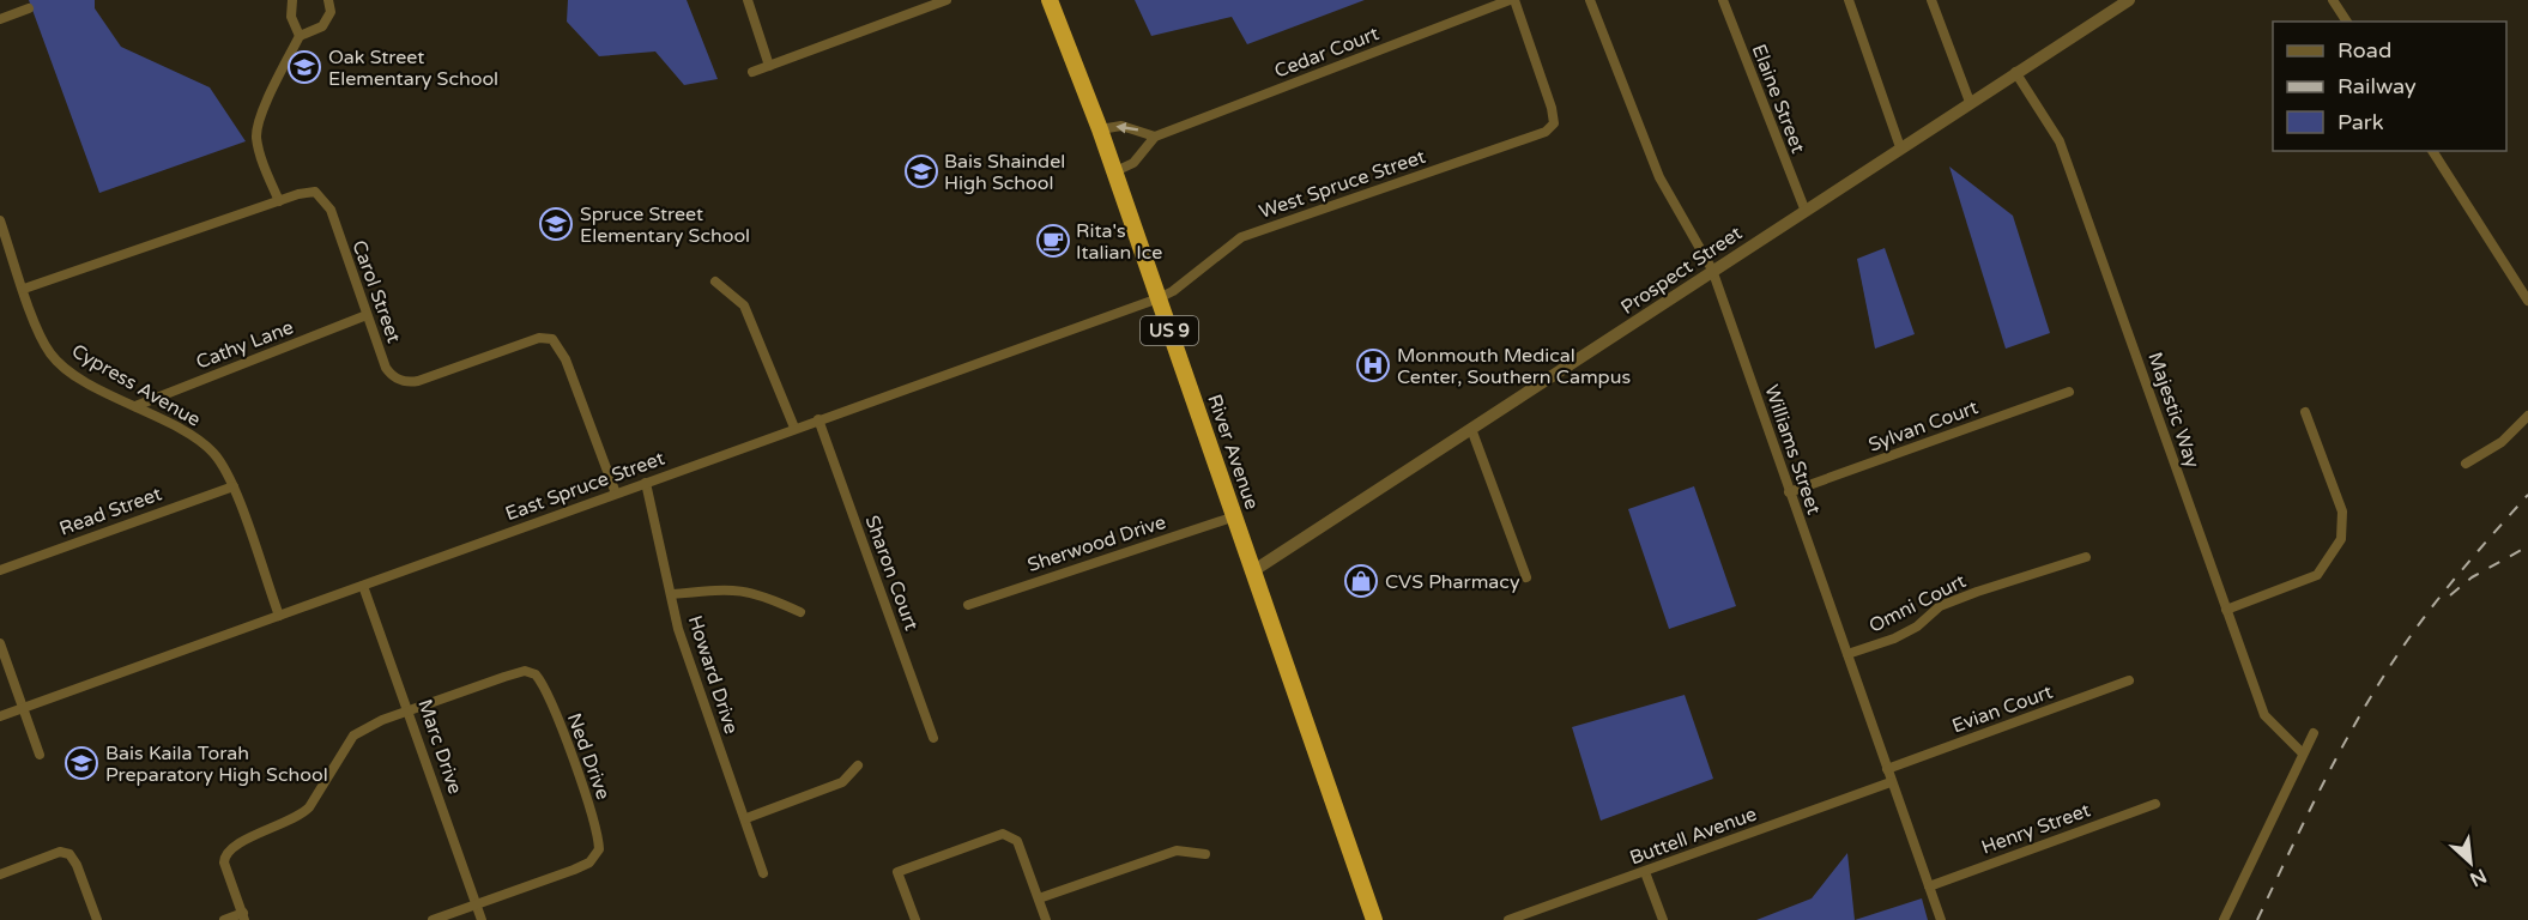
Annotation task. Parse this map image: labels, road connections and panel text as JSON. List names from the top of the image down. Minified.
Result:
{"streets":{"highway":["US 9","River Avenue"],"street":["Cedar Court","Elaine Street","West Spruce Street","Prospect Street","Carol Street","Cathy Lane","Cypress Avenue","Majestic Way","Sylvan Court","Williams Street","East Spruce Street","Read Street","Sherwood Drive","Sharon Court","Omni Court","Howard Drive","Evian Court","Marc Drive","Ned Drive","Henry Street","Buttell Avenue"]},"crossings":[["Cedar Court","West Spruce Street"],["Cedar Court","River Avenue"],["Elaine Street","Prospect Street"],["West Spruce Street","River Avenue"],["West Spruce Street","East Spruce Street"],["Prospect Street","Majestic Way"],["Prospect Street","Williams Street"],["Prospect Street","River Avenue"],["Carol Street","Cathy Lane"],["Carol Street","Cypress Avenue"],["Carol Street","East Spruce Street"],["Cathy Lane","Cypress Avenue"],["Cypress Avenue","East Spruce Street"],["Cypress Avenue","Read Street"],["Sylvan Court","Williams Street"],["Williams Street","Omni Court"],["Williams Street","Evian Court"],["Williams Street","Henry Street"],["Williams Street","Buttell Avenue"],["River Avenue","East Spruce Street"],["River Avenue","Sherwood Drive"],["East Spruce Street","Sharon Court"],["East Spruce Street","Howard Drive"],["East Spruce Street","Marc Drive"],["Marc Drive","Ned Drive"]],"places":{"school or university":["Oak Street Elementary School","Bais Shaindel High School","Spruce Street Elementary School","Bais Kaila Torah Preparatory High School"],"cafe":["Rita's Italian Ice"],"hospital":["Monmouth Medical Center, Southern Campus"],"shop":["CVS Pharmacy"]},"legend":["Road","Railway","Park"],"north":"bottom right"}
